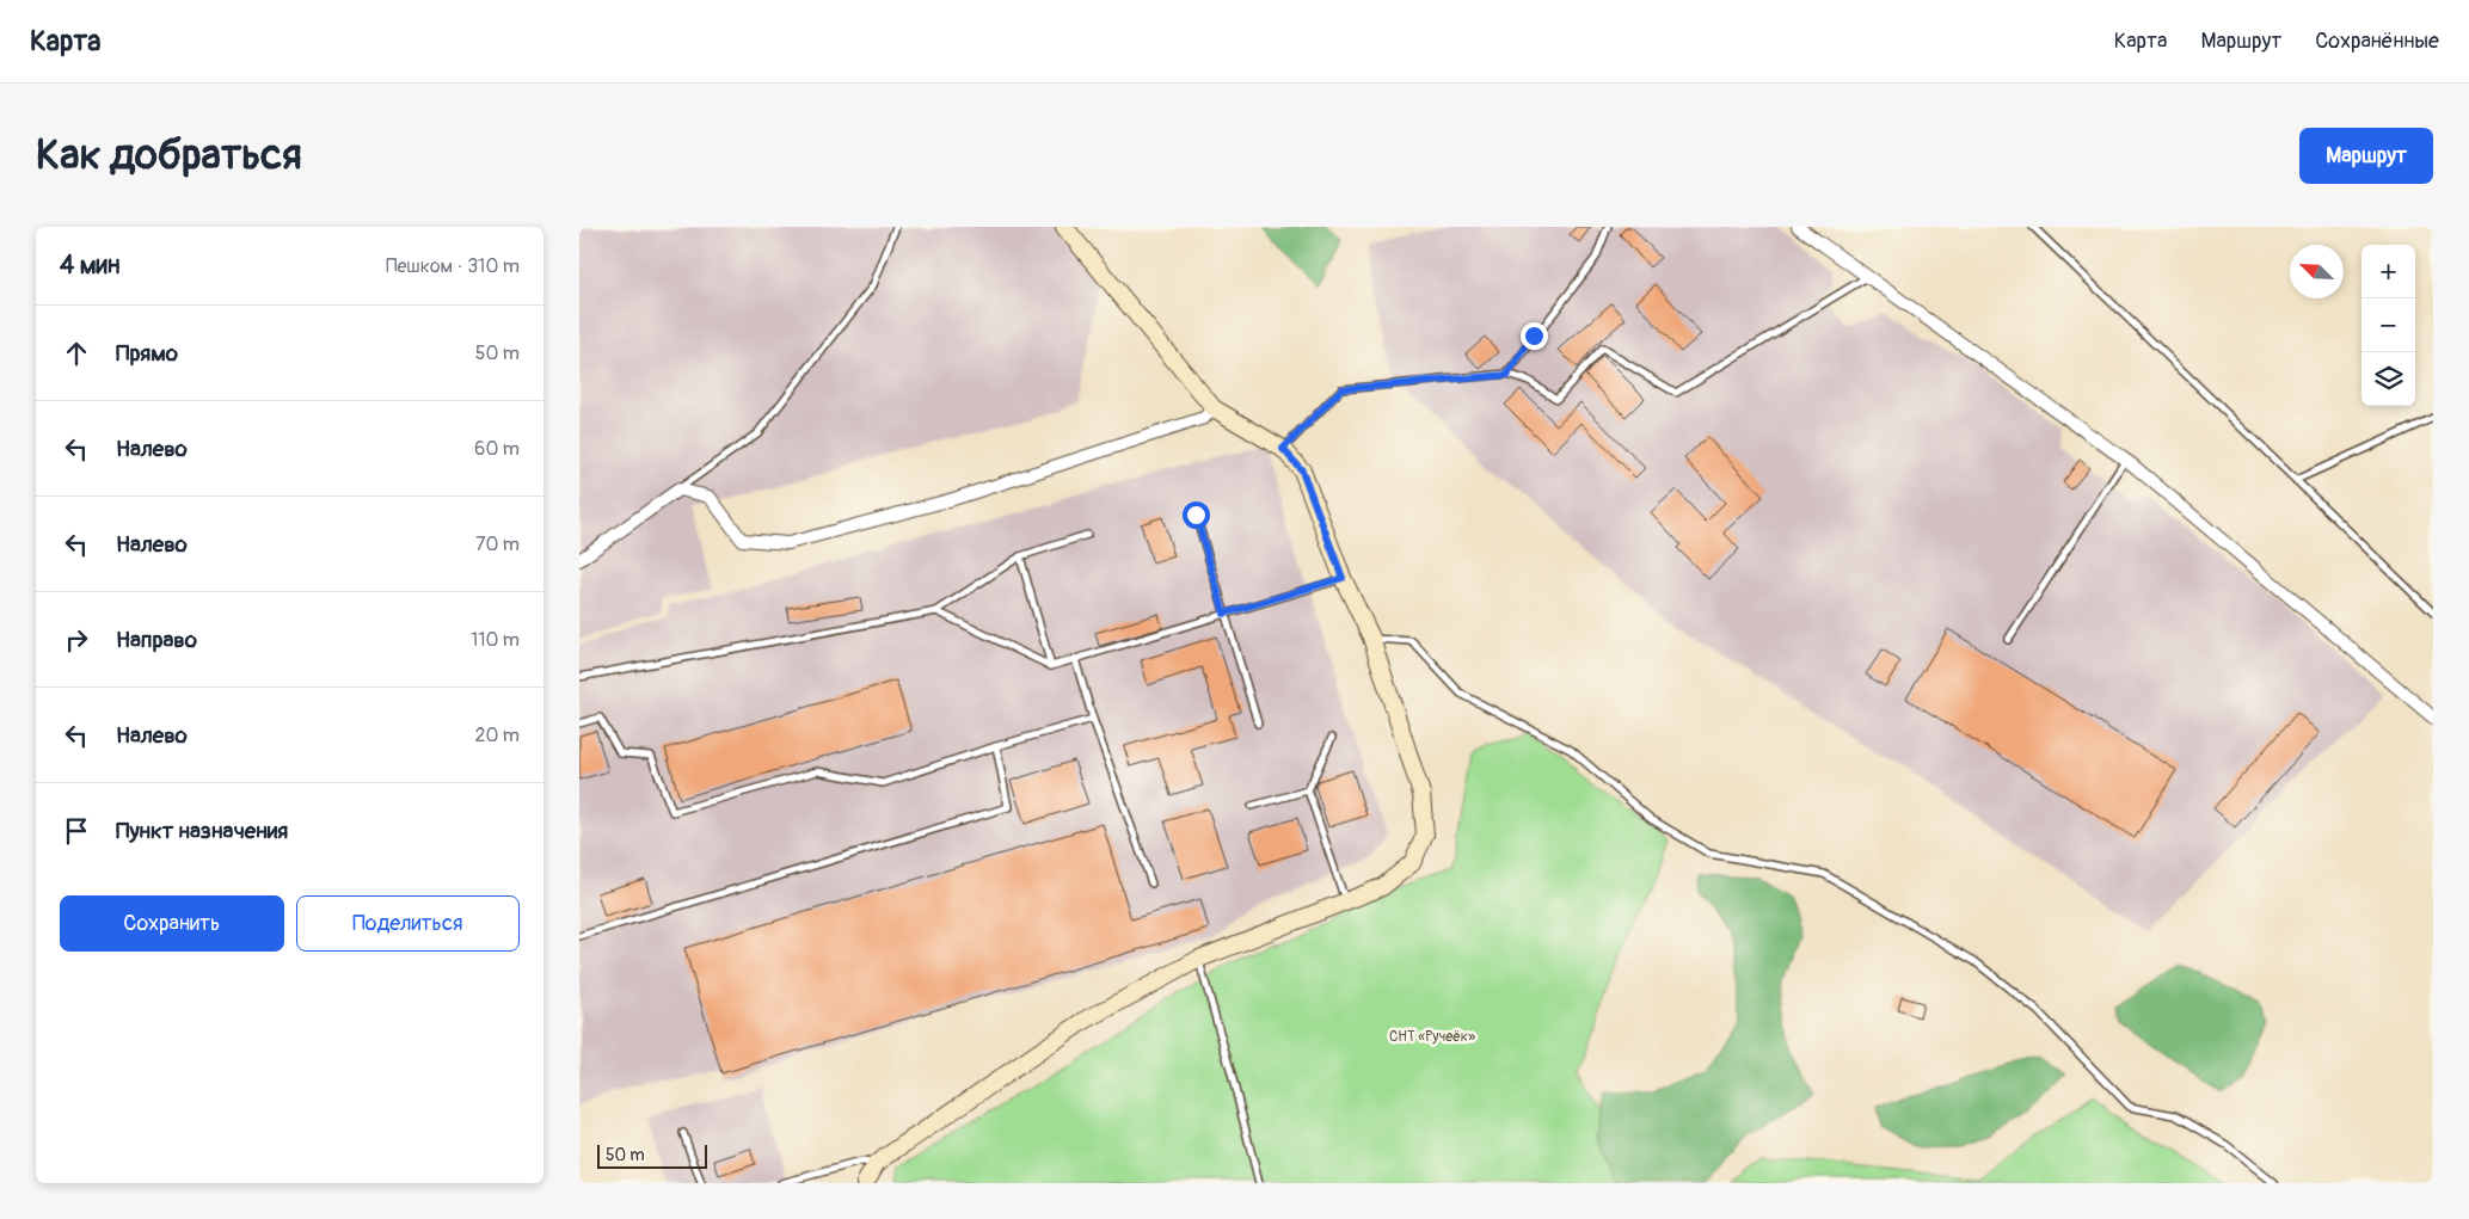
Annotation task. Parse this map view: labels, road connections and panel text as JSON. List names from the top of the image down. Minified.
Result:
{"parks":["СНТ «Ручеёк»"],"scale_bar":"50 m","north":"top left","page":{"header":"Карта","nav":["Карта","Маршрут","Сохранённые"],"buttons":["Маршрут",["Сохранить","Поделиться"]],"title":"Как добраться","heading":["4 мин","Пешком · 310 m"],"map_buttons":["+","−"],"list":[["Прямо","50 m"],["Налево","60 m"],["Налево","70 m"],["Направо","110 m"],["Налево","20 m"],"Пункт назначения"],"scale":"50 m"}}
